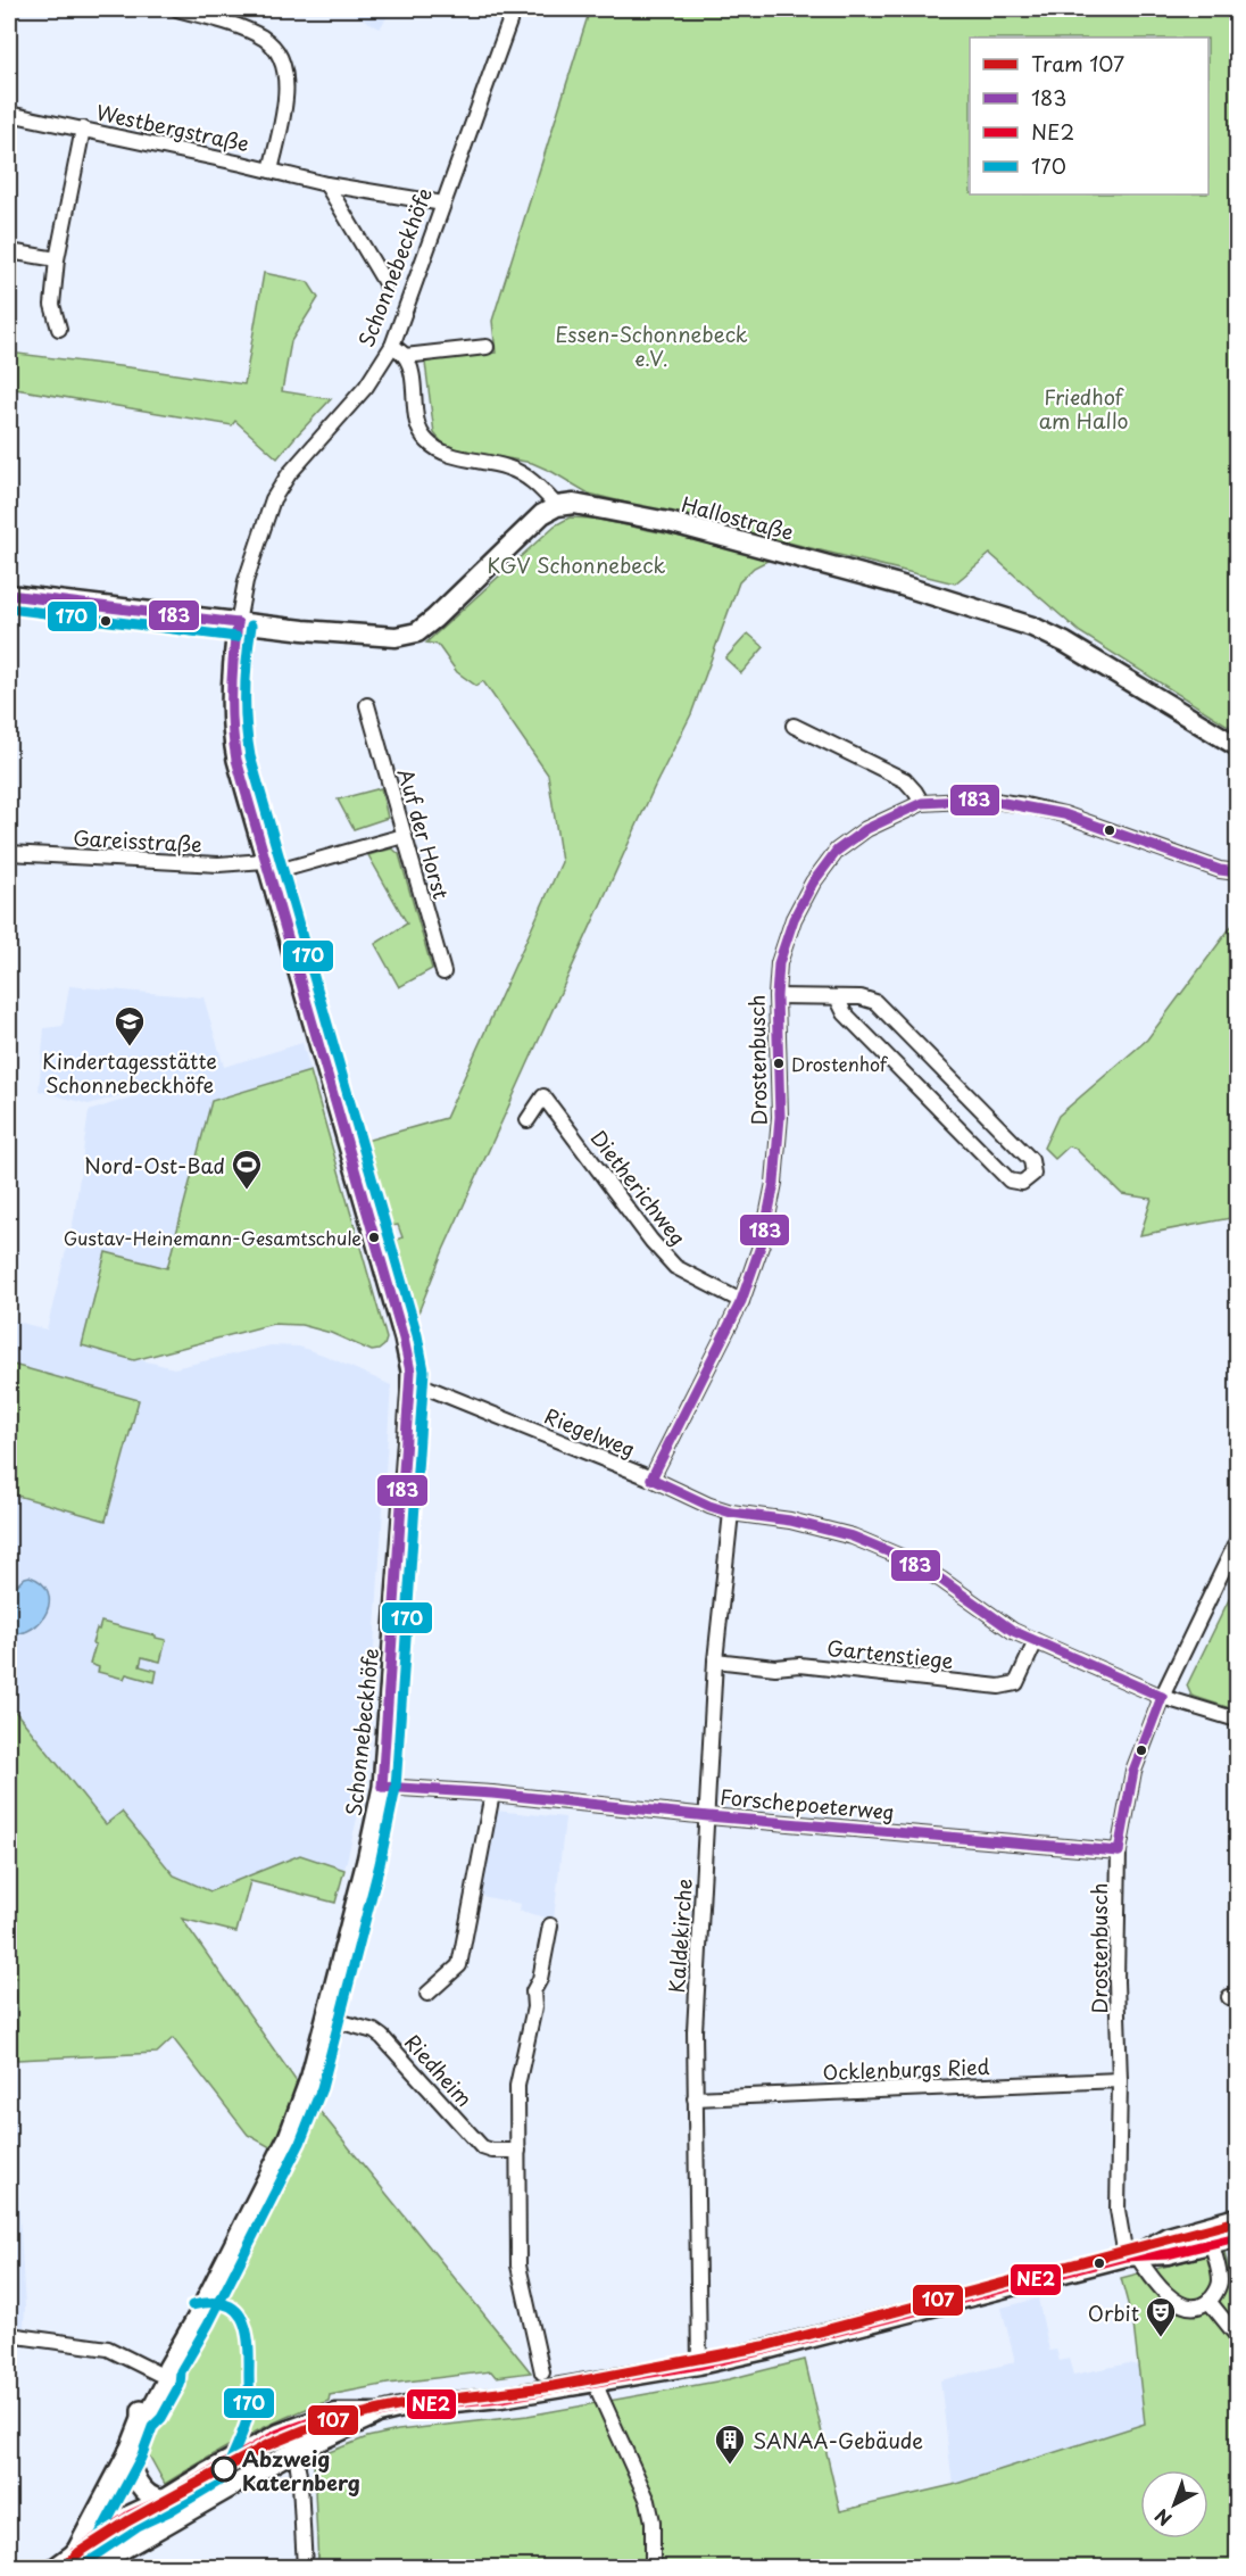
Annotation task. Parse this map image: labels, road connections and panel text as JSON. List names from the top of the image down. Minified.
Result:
{"streets":{"main road":["Hallostraße"],"street":["Westbergstraße","Schonnebeckhöfe","Auf der Horst","Gareisstraße","Drostenbusch","Dietherichweg","Riegelweg","Gartenstiege","Forschepoeterweg","Kaldekirche","Ocklenburgs Ried","Riedheim"]},"crossings":[["Westbergstraße","Schonnebeckhöfe"],["Schonnebeckhöfe","Gareisstraße"],["Schonnebeckhöfe","Riegelweg"],["Schonnebeckhöfe","Forschepoeterweg"],["Schonnebeckhöfe","Riedheim"],["Drostenbusch","Dietherichweg"],["Drostenbusch","Riegelweg"],["Drostenbusch","Forschepoeterweg"],["Drostenbusch","Ocklenburgs Ried"],["Riegelweg","Gartenstiege"],["Riegelweg","Kaldekirche"],["Gartenstiege","Kaldekirche"],["Forschepoeterweg","Kaldekirche"],["Kaldekirche","Ocklenburgs Ried"]],"parks":["Essen-Schonnebeck e.V.","Friedhof am Hallo","KGV Schonnebeck"],"places":{"school or university":["Kindertagesstätte Schonnebeckhöfe"],"other":["Drostenhof","Gustav-Heinemann-Gesamtschule","Abzweig Katernberg"],"sports":["Nord-Ost-Bad"],"theatre":["Orbit"],"building":["SANAA-Gebäude"]},"lines":["transit line 183","transit line 170","tram line 107","transit line NE2"],"legend":["Tram 107","183","NE2","170"],"north":"bottom left"}
